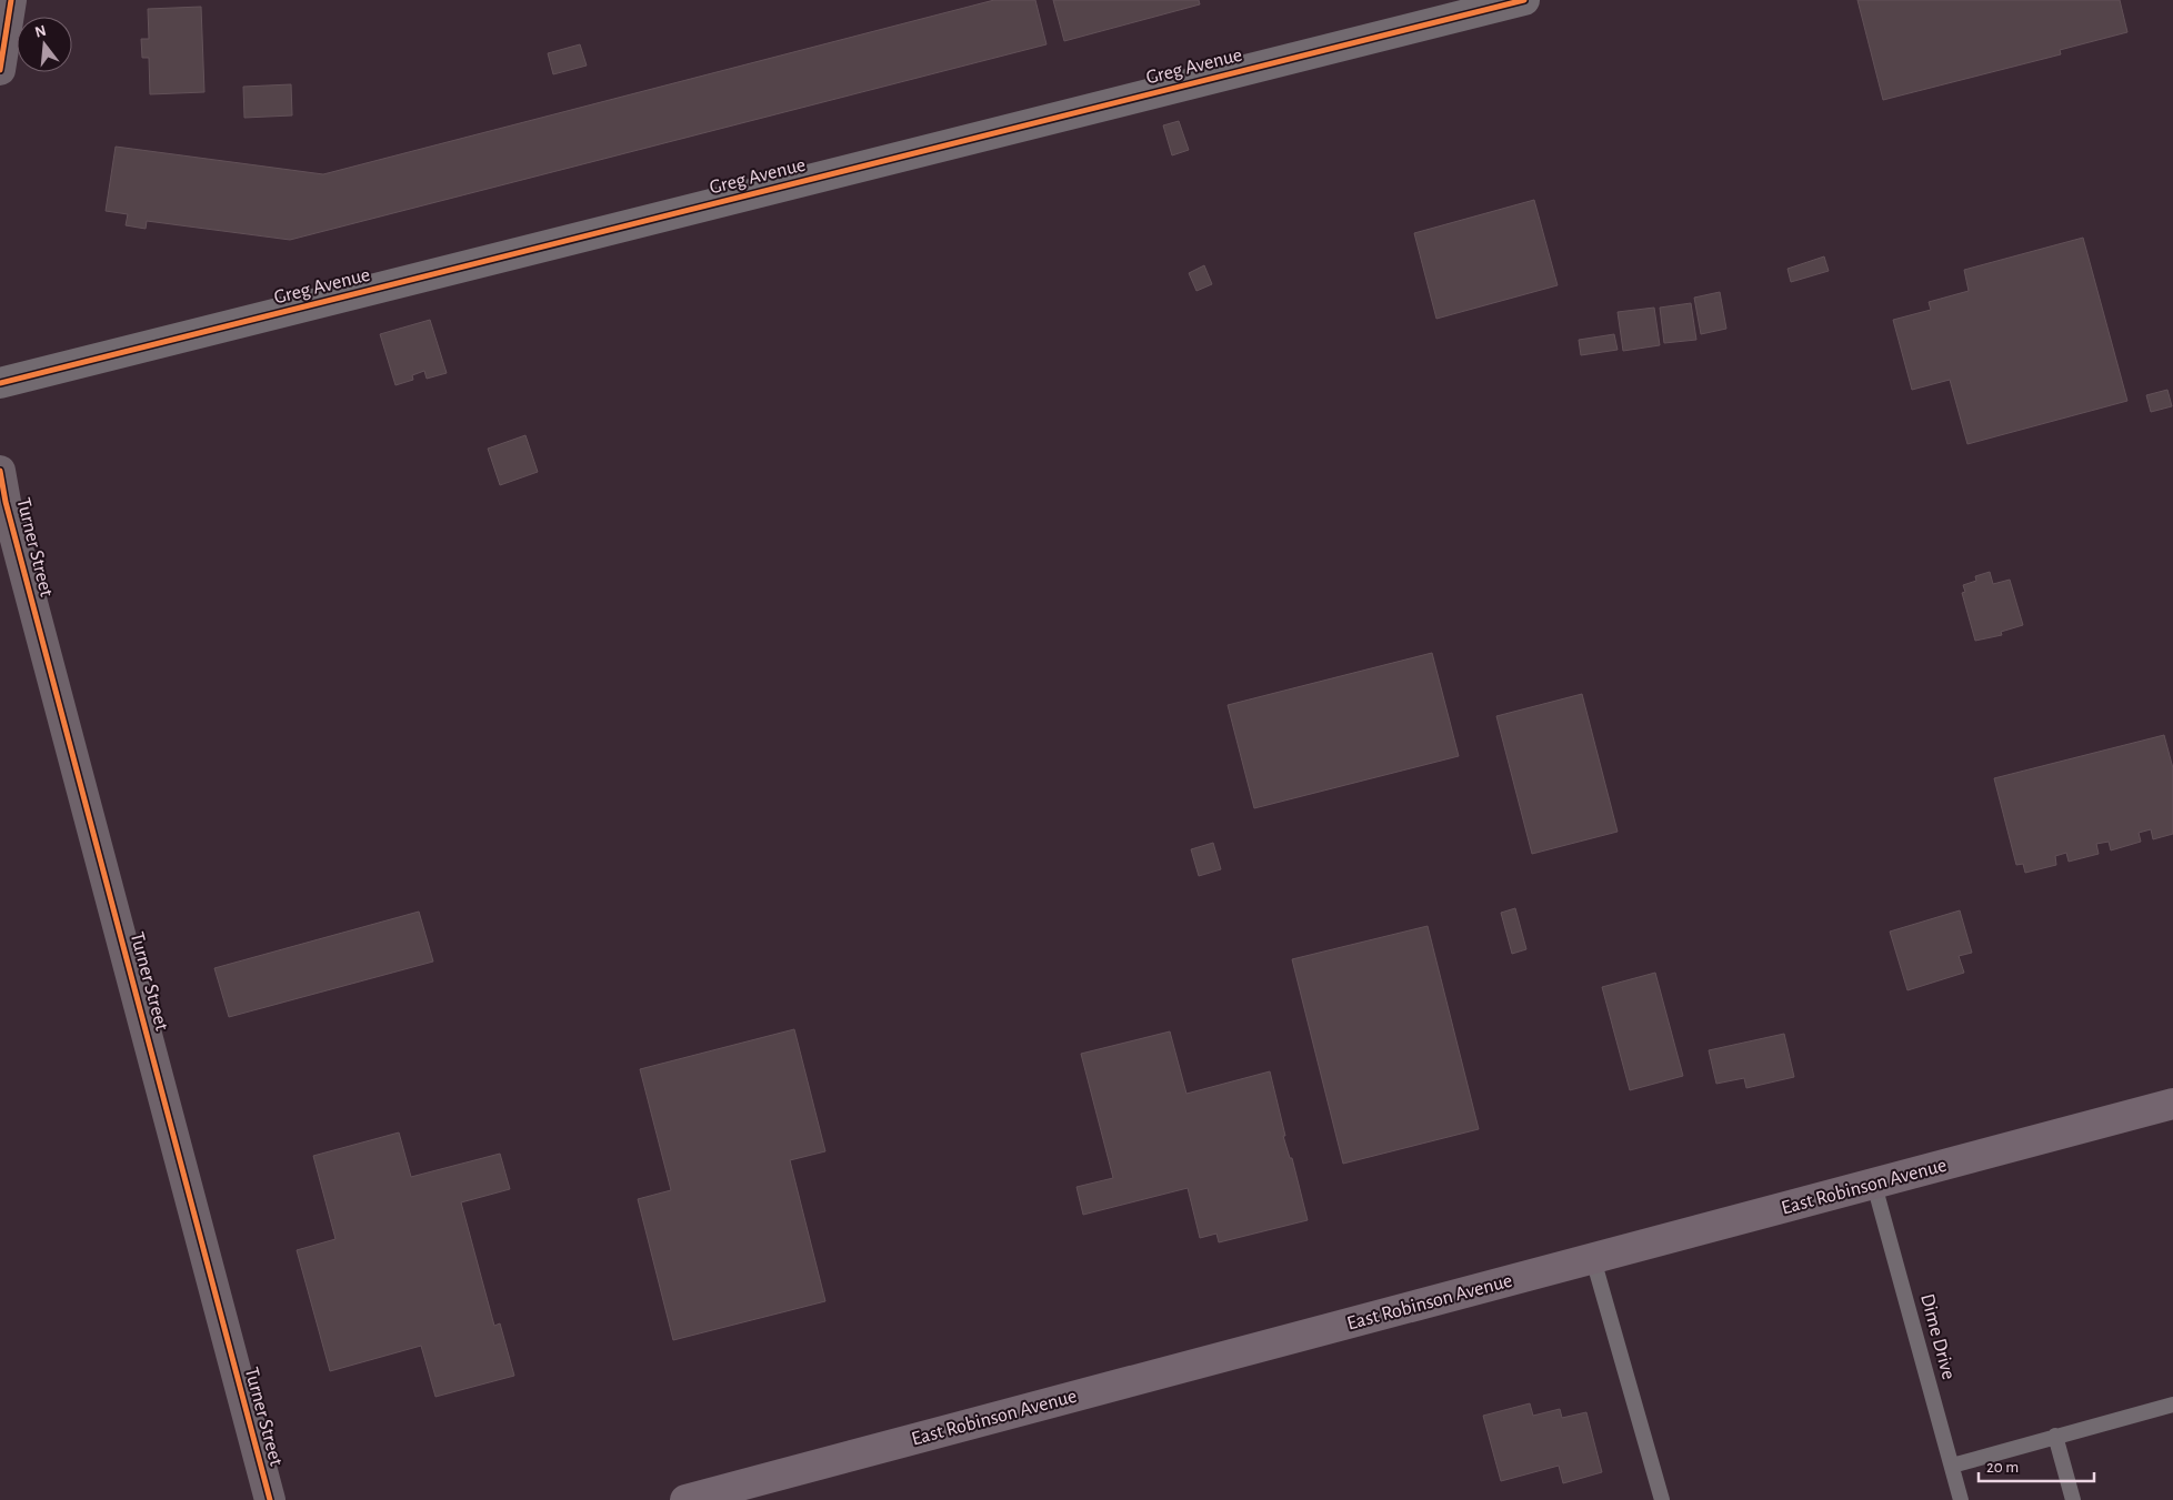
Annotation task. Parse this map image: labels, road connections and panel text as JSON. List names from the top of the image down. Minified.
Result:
{"streets":{"highway":["East Robinson Avenue"],"street":["Greg Avenue","Turner Street"],"lane":["Dime Drive"]},"crossings":[["East Robinson Avenue","Dime Drive"]],"scale_bar":"20 m","north":"top"}
